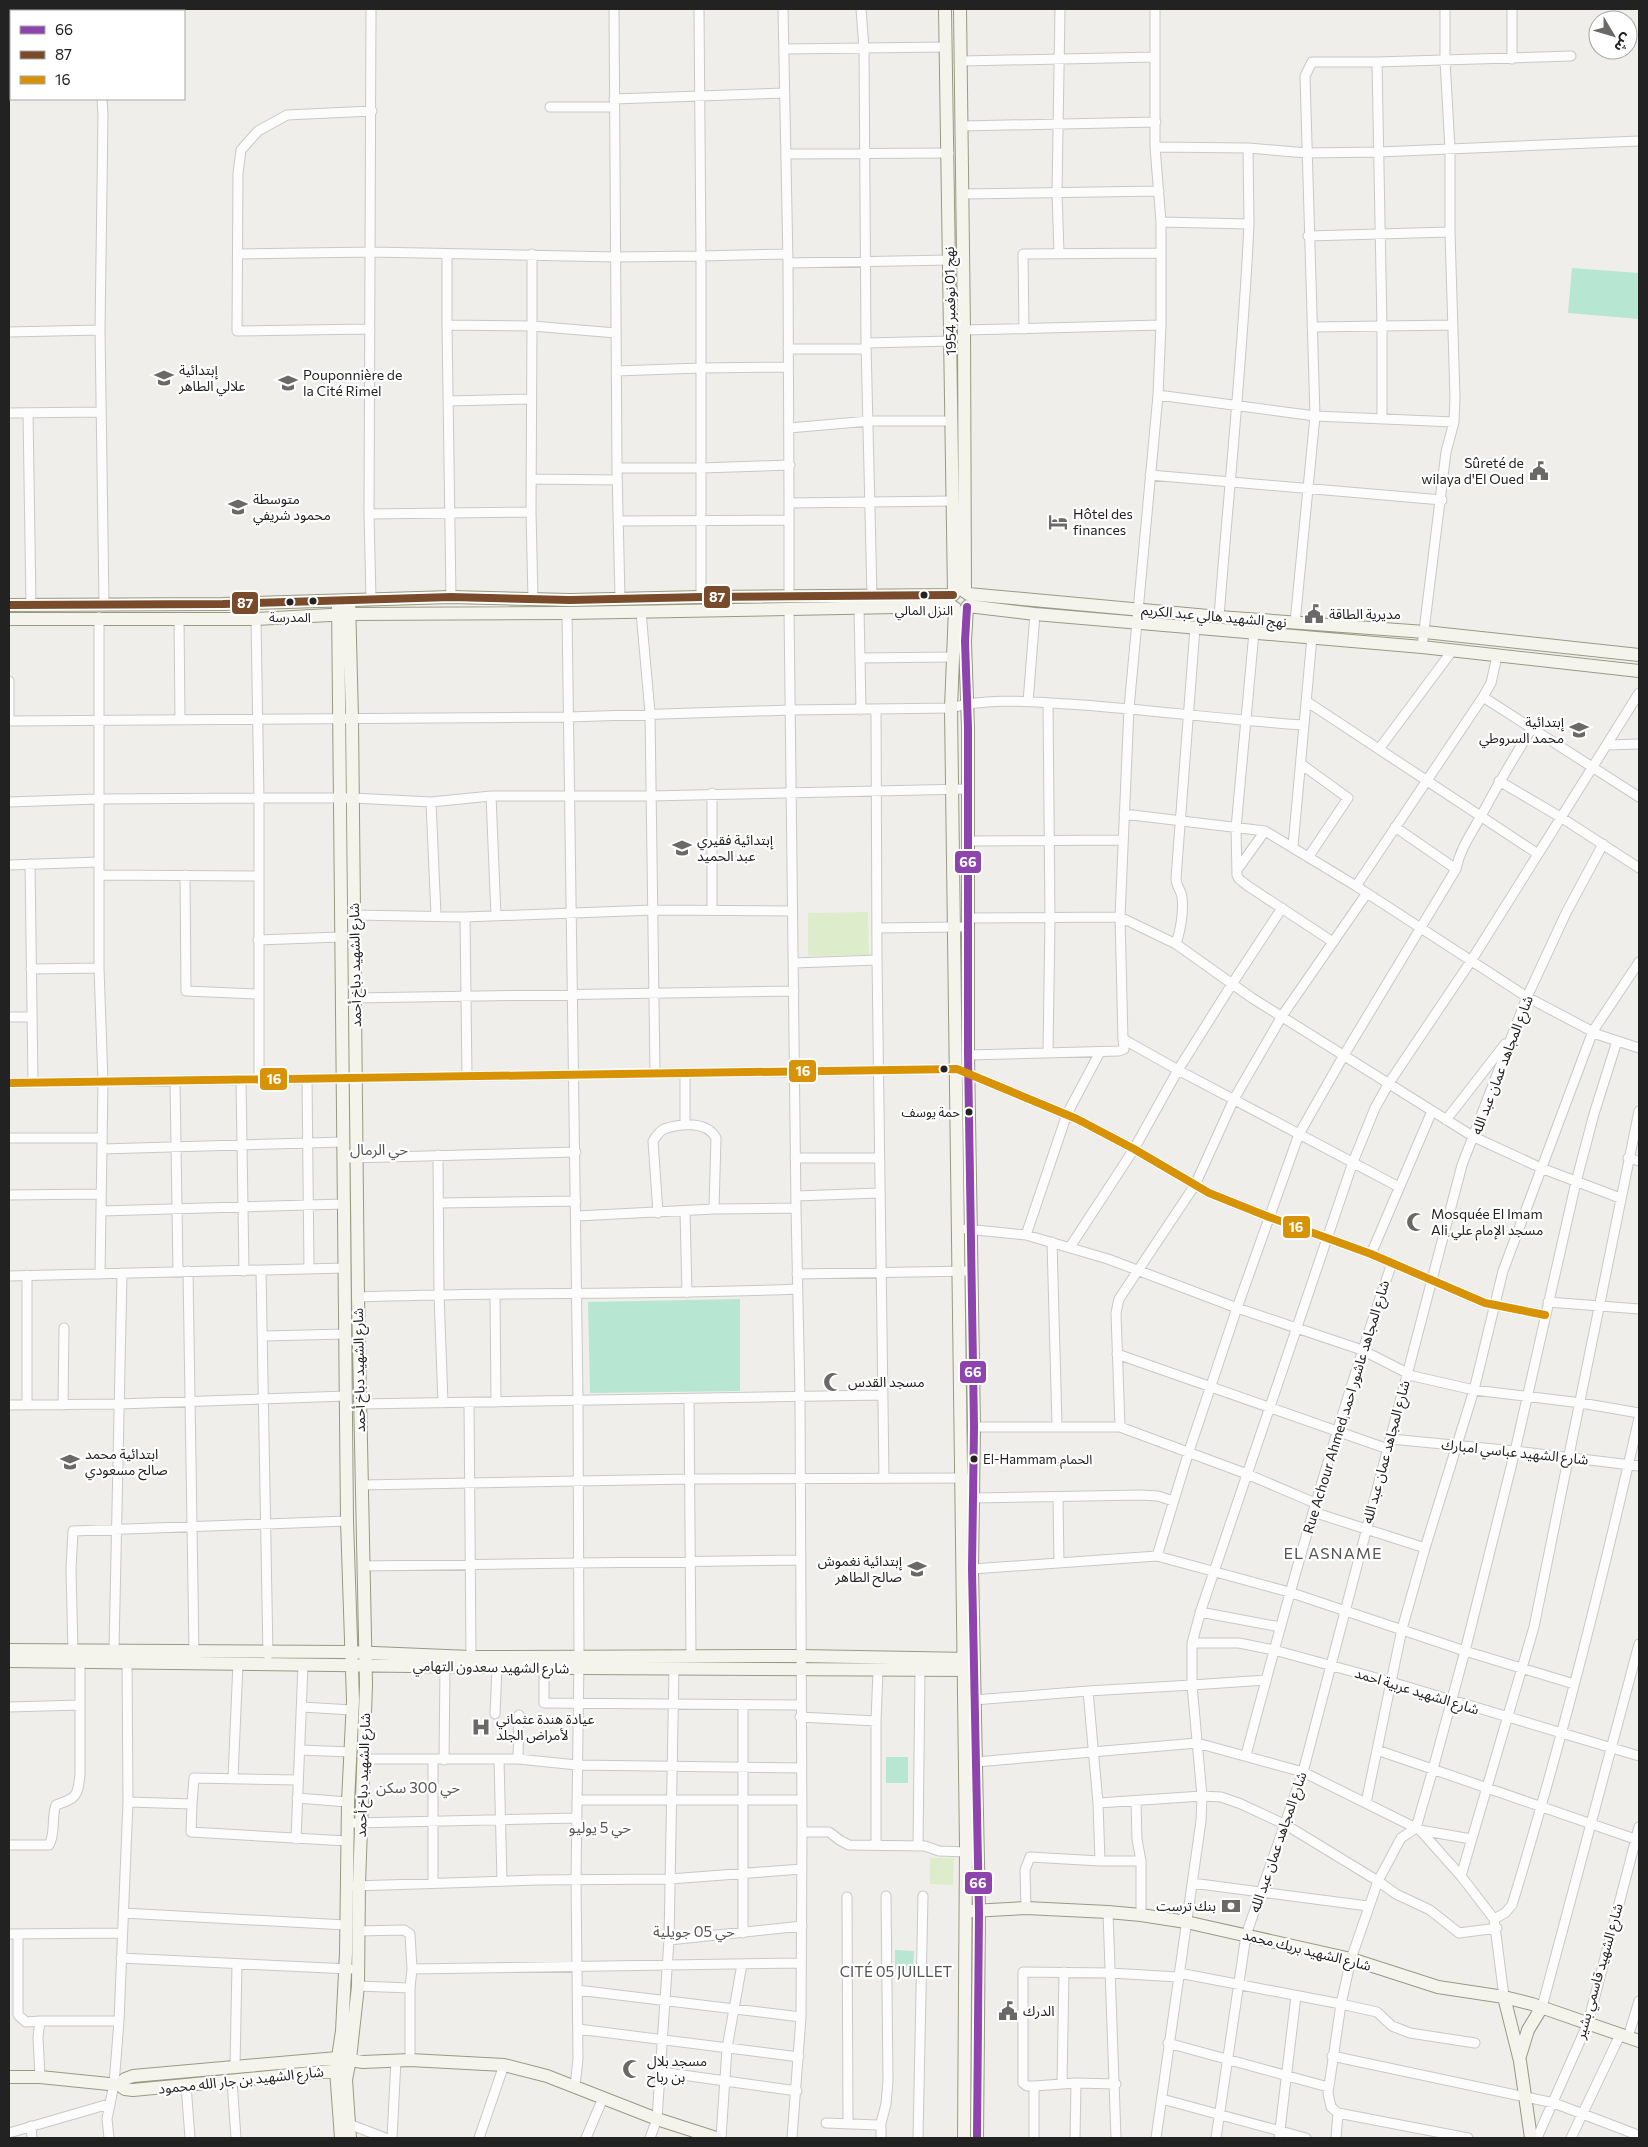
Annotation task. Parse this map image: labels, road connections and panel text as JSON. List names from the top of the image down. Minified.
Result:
{"streets":{"main road":["نهج 01 نوفمبر 1954","نهج الشهيد هالي عبد الكريم","شارع الشهيد دباخ أحمد","شارع الشهيد سعدون التهامي","شارع الشهيد بريك محمد","شارع الشهيد بن جار الله محمود"],"street":["شارع المجاهد عمان عبد الله","Rue Achour Ahmed,شارع المجاهد عاشور احمد","شارع الشهيد عباسي امبارك","شارع الشهيد عربية احمد","شارع الشهيد قاسمي بشير"]},"crossings":[["نهج 01 نوفمبر 1954","نهج الشهيد هالي عبد الكريم"],["شارع الشهيد دباخ أحمد","شارع الشهيد سعدون التهامي"],["شارع الشهيد دباخ أحمد","شارع الشهيد بن جار الله محمود"],["شارع المجاهد عمان عبد الله","شارع الشهيد عباسي امبارك"],["شارع المجاهد عمان عبد الله","شارع الشهيد عربية احمد"],["شارع المجاهد عمان عبد الله","شارع الشهيد بريك محمد"],["Rue Achour Ahmed,شارع المجاهد عاشور احمد","شارع الشهيد عربية احمد"],["شارع الشهيد بريك محمد","شارع الشهيد قاسمي بشير"]],"districts":["حي الرمال","EL ASNAME","حي 300 سكن","حي 5 يوليو","حي 05 جويلية","CITÉ 05 JUILLET"],"places":{"school or university":["إبتدائية علالي الطاهر","Pouponnière de la Cité Rimel","متوسطة محمود شريفي","إبتدائية محمد السروطي","إبتدائية فقيري عبد الحميد","ابتدائية محمد صالح مسعودي","إبتدائية نغموش صالح الطاهر"],"public building":["Sûreté de wilaya d'El Oued","مديرية الطاقة","الدرك"],"hotel":["Hôtel des finances"],"other":["النزل المالي","المدرسة","حمة يوسف","El-Hammam,الحمام"],"mosque":["Mosquée El Imam Ali,مسجد الإمام علي","مسجد القدس","مسجد بلال بن رباح"],"hospital":["عيادة هندة عثماني لأمراض الجلد"],"bank":["بنك ترست"]},"lines":["transit line 87","transit line 66","transit line 16"],"legend":["66","87","16"],"north":"bottom right"}
